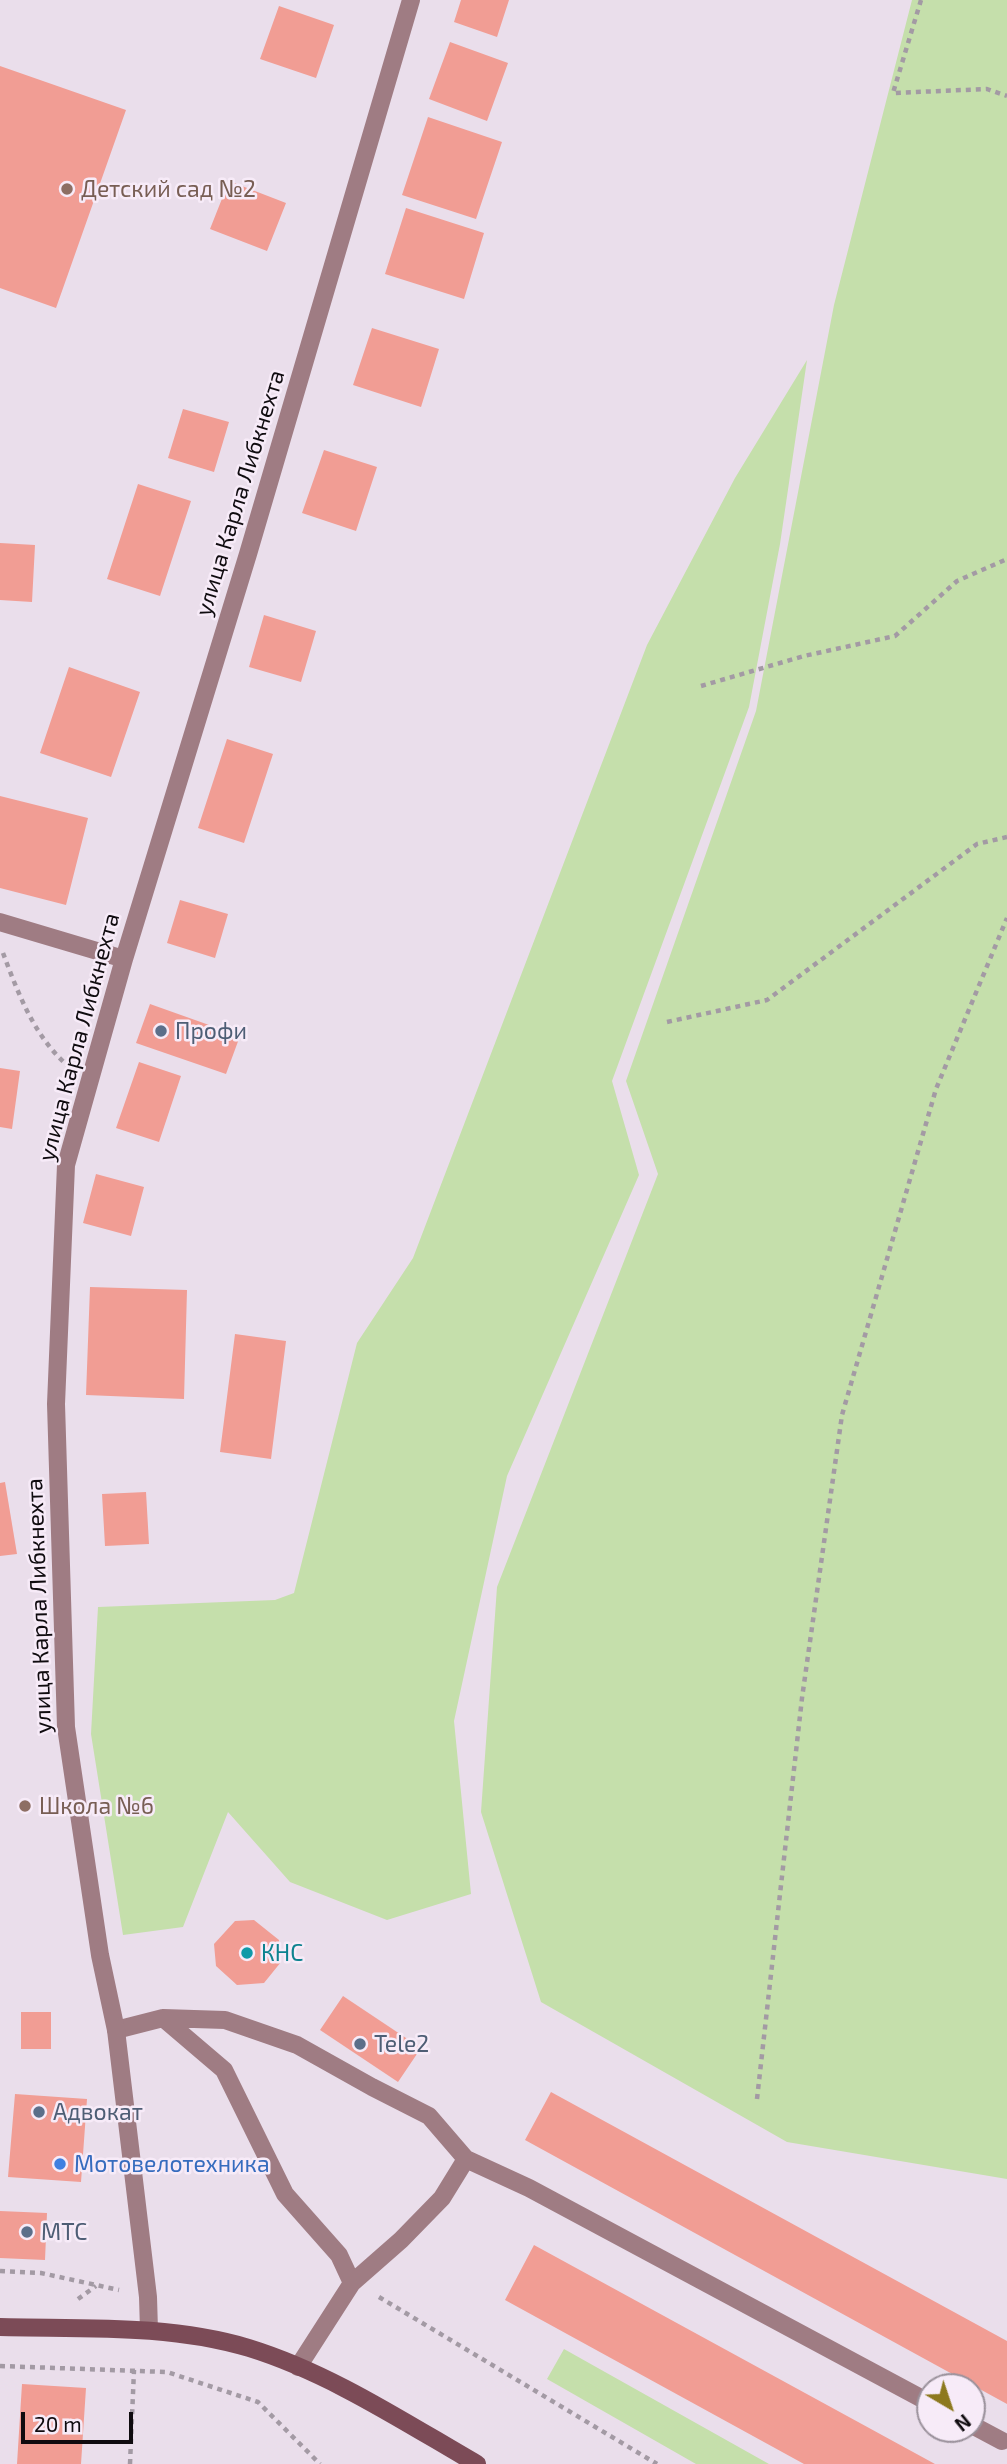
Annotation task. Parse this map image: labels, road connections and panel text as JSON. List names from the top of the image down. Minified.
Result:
{"streets":{"street":["улица Карла Либкнехта"]},"places":["Детский сад №2","Профи","Школа №6","КНС","Tele2","Адвокат","Мотовелотехника","МТС"],"scale_bar":"20 m","north":"bottom right"}
